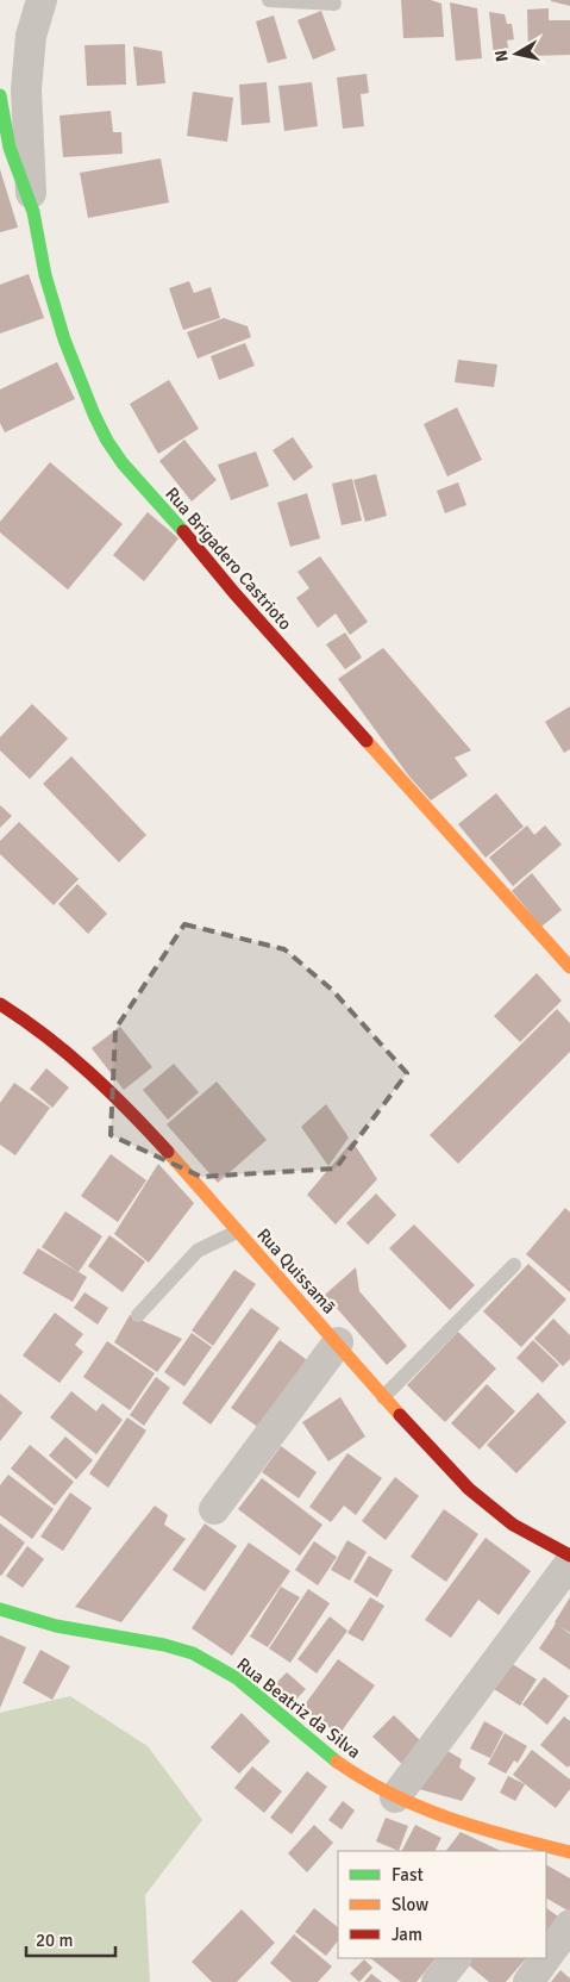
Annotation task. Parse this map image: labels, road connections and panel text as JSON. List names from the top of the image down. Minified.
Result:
{"streets":{"street":["Rua Brigadero Castrioto","Rua Quissamã","Rua Beatriz da Silva"]},"legend":["Fast","Slow","Jam"],"scale_bar":"20 m","north":"left"}
